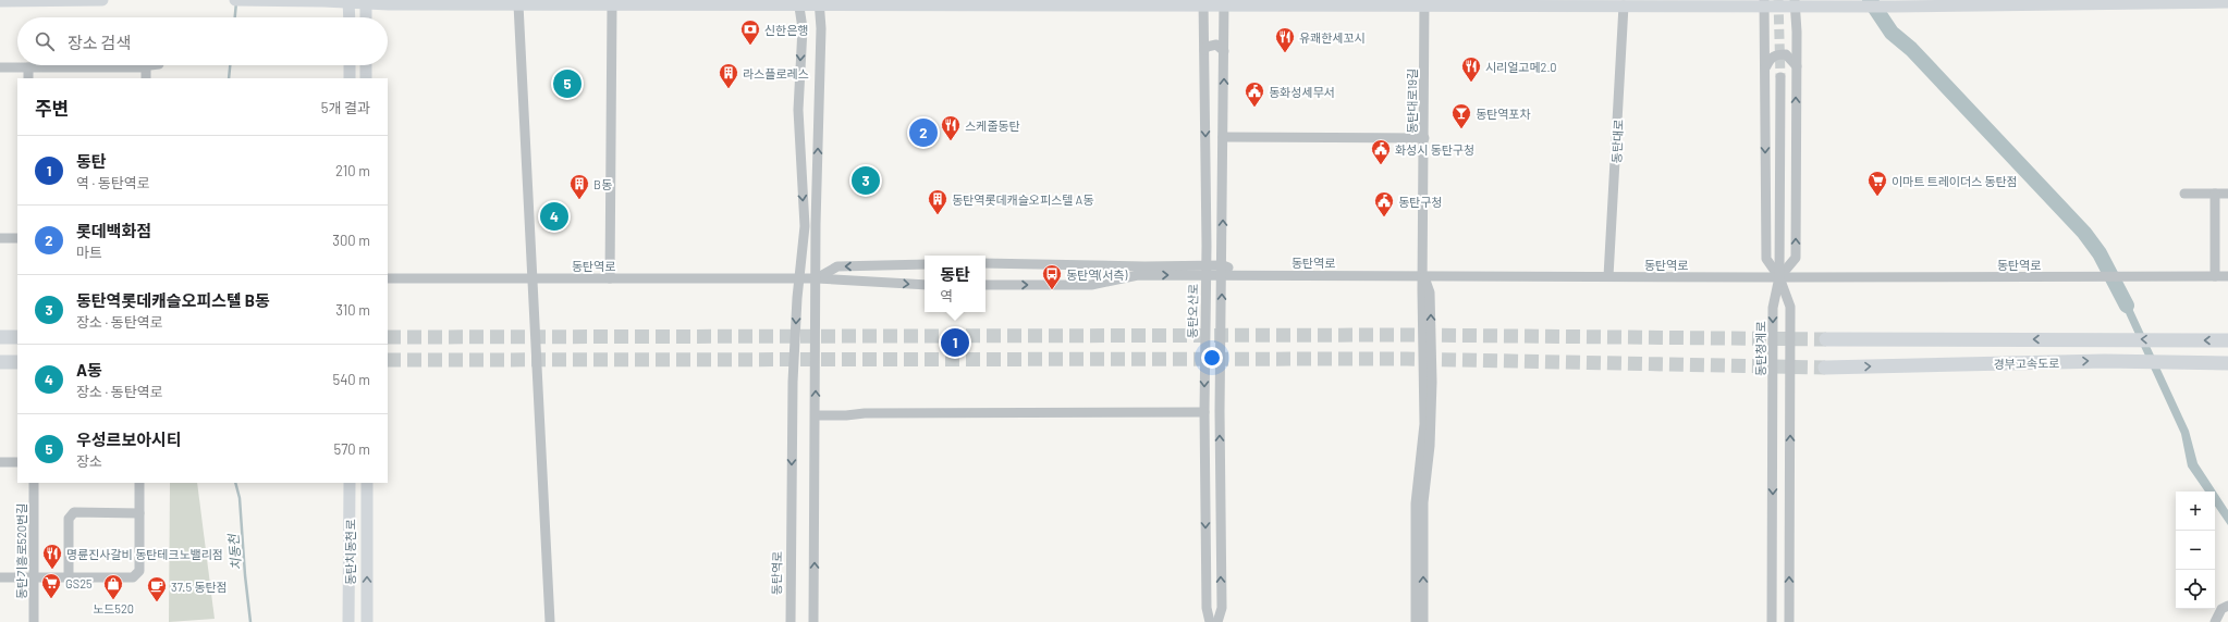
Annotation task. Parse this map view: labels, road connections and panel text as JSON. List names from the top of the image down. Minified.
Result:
{"streets":{"highway":["경부고속도로"],"main road":["동탄치동천로"],"street":["동탄대로19길","동탄대로","동탄역로","동탄오산로","동탄청계로","동탄기흥로520번길"]},"crossings":[["동탄대로19길","동탄역로"],["동탄대로","동탄역로"],["동탄역로","동탄오산로"],["동탄역로","동탄청계로"]],"water":["치동천"],"places":{"bank":["신한은행"],"restaurant":["유쾌한세꼬시","시리얼고메2.0","스케줄동탄","명륜진사갈비 동탄테크노밸리점"],"building":["라스플로레스","B동","동탄역롯데캐슬오피스텔 A동"],"public building":["동화성세무서","화성시 동탄구청","동탄구청"],"bar":["동탄역포차"],"supermarket":["이마트 트레이더스 동탄점","GS25"],"bus stop":["동탄역(서측)"],"shop":["노드520"],"cafe":["37.5 동탄점"]},"page":{"search":"장소 검색","pins":["5","2","3","4","1"],"heading":["주변","5개 결과"],"list":[{"mark":"1","name":"동탄","note":"역 · 동탄역로","value":"210 m"},{"mark":"2","name":"롯데백화점","note":"마트","value":"300 m"},{"mark":"3","name":"동탄역롯데캐슬오피스텔 B동","note":"장소 · 동탄역로","value":"310 m"},{"mark":"4","name":"A동","note":"장소 · 동탄역로","value":"540 m"},{"mark":"5","name":"우성르보아시티","note":"장소","value":"570 m"}],"popup":["동탄","역"],"map_buttons":["+","−"]}}
